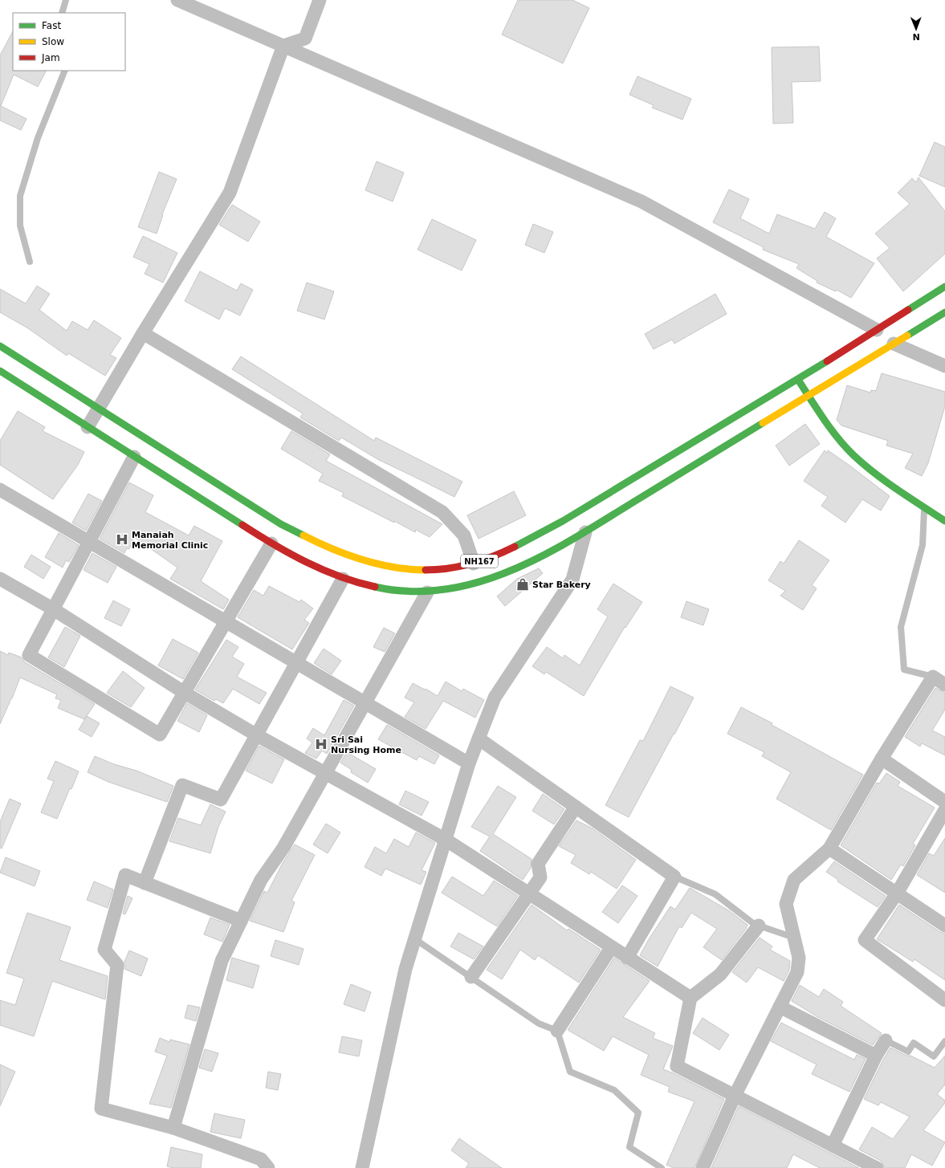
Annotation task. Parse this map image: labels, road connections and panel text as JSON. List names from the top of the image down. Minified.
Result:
{"streets":{"main road":["NH167"]},"places":{"hospital":["Manaiah Memorial Clinic","Sri Sai Nursing Home"],"shop":["Star Bakery"]},"legend":["Fast","Slow","Jam"],"north":"bottom"}
